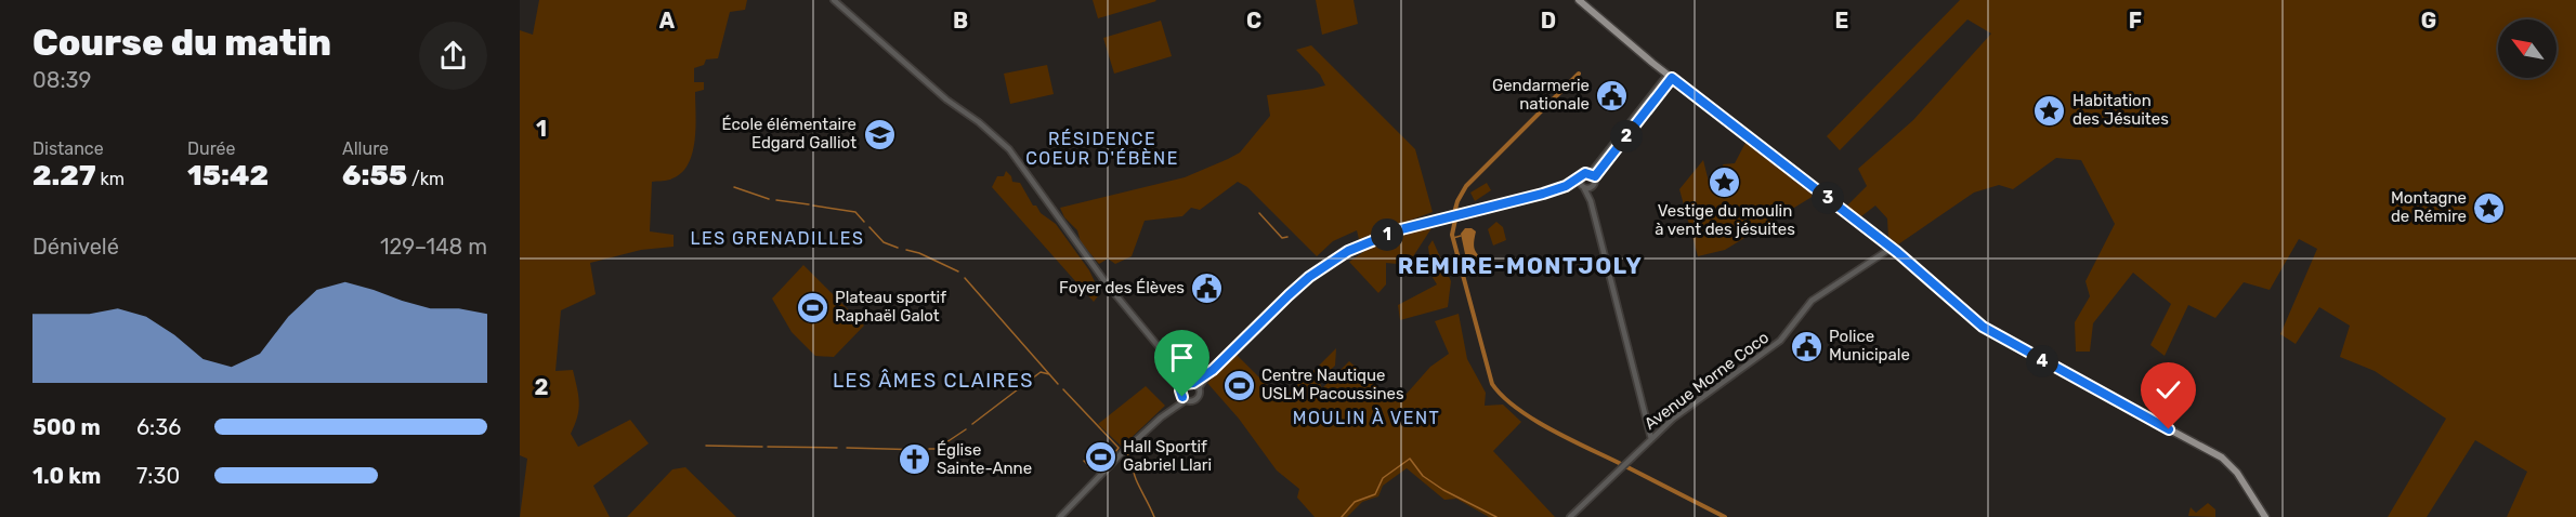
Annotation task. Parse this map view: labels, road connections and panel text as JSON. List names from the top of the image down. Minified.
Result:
{"streets":{"street":["Avenue Morne Coco"]},"districts":["RÉSIDENCE COEUR D'ÉBÈNE","LES GRENADILLES","REMIRE-MONTJOLY","LES ÂMES CLAIRES","MOULIN À VENT"],"places":{"public building":["Gendarmerie nationale","Foyer des Élèves","Police Municipale"],"place":["Habitation des Jésuites","Vestige du moulin à vent des jésuites","Montagne de Rémire"],"school or university":["École élémentaire Edgard Galliot"],"sports":["Plateau sportif Raphaël Galot","Centre Nautique USLM Pacoussines","Hall Sportif Gabriel Llari"],"church":["Église Sainte-Anne"]},"north":"top left","page":{"heading":["Course du matin","08:39"],"stats":[["Distance","2.27 km"],["Durée","15:42"],["Allure","6:55 /km"]],"pins":["2","3","1","4"],"chart":["Dénivelé","129–148 m"],"list":[{"name":"500 m","note":"6:36"},{"name":"1.0 km","note":"7:30"}]},"grid":{"columns":["A","B","C","D","E","F","G"],"rows":["1","2"]}}
